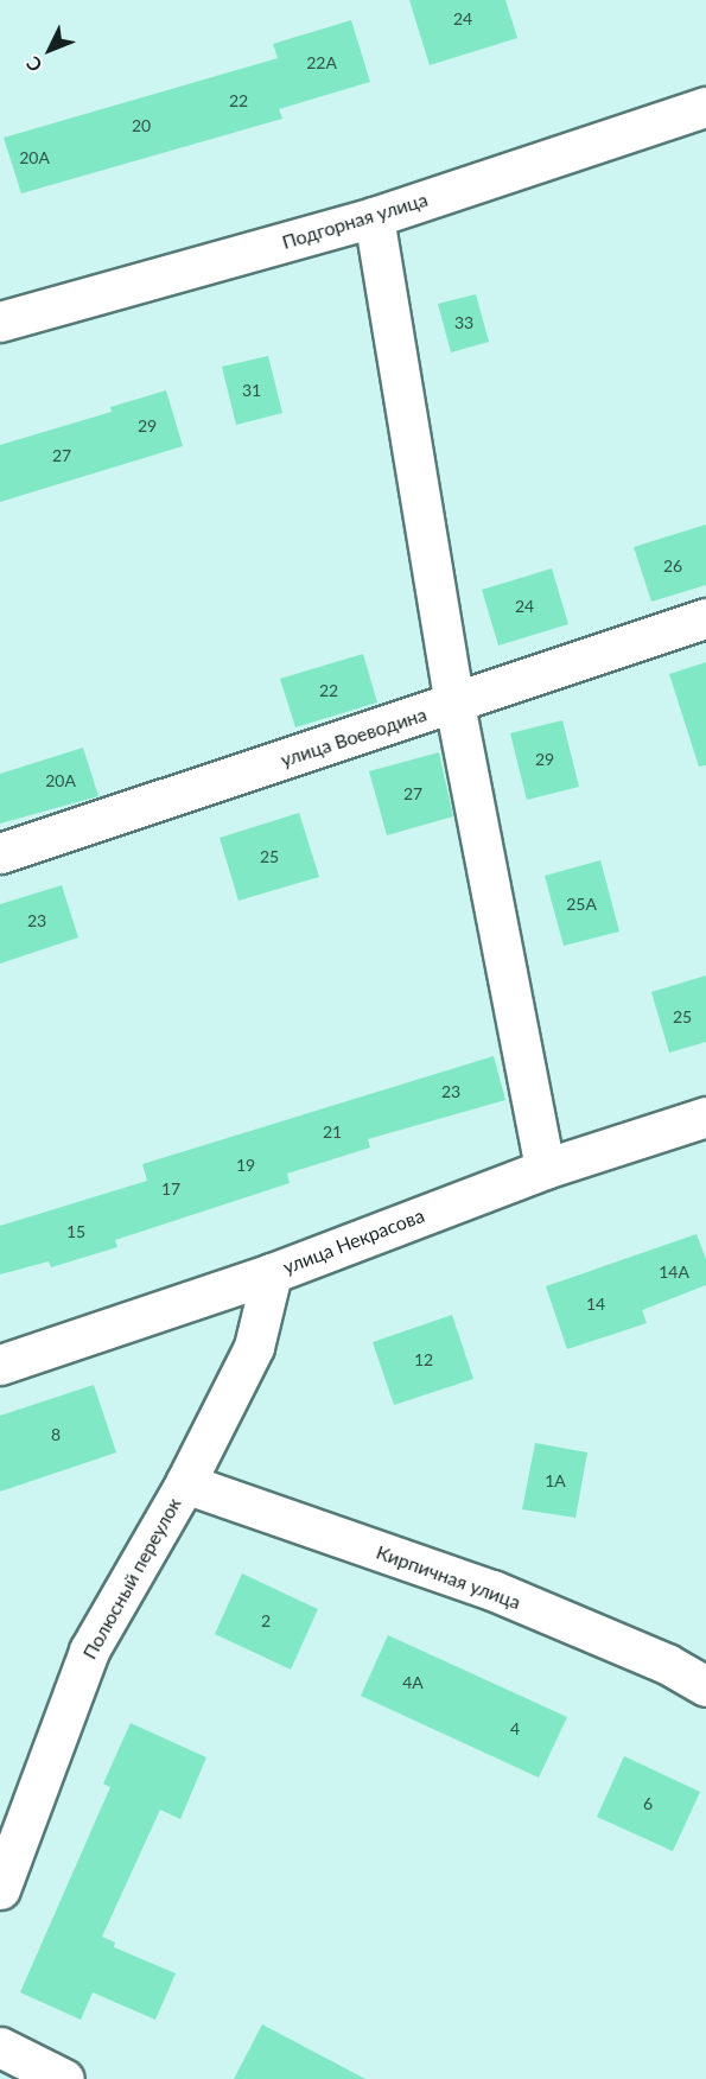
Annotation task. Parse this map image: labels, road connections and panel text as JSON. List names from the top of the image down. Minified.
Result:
{"streets":{"street":["Подгорная улица","улица Воеводина","улица Некрасова","Кирпичная улица","Полюсный переулок"]},"crossings":[["улица Некрасова","Полюсный переулок"],["Кирпичная улица","Полюсный переулок"]],"house_numbers":["24","22А","22","20","20А","33","31","29","27","26","24","22","29","20А","27","25","25А","23","25","23","21","19","17","15","14А","14","12","8","1А","2","4А","4","6"],"north":"bottom left"}
